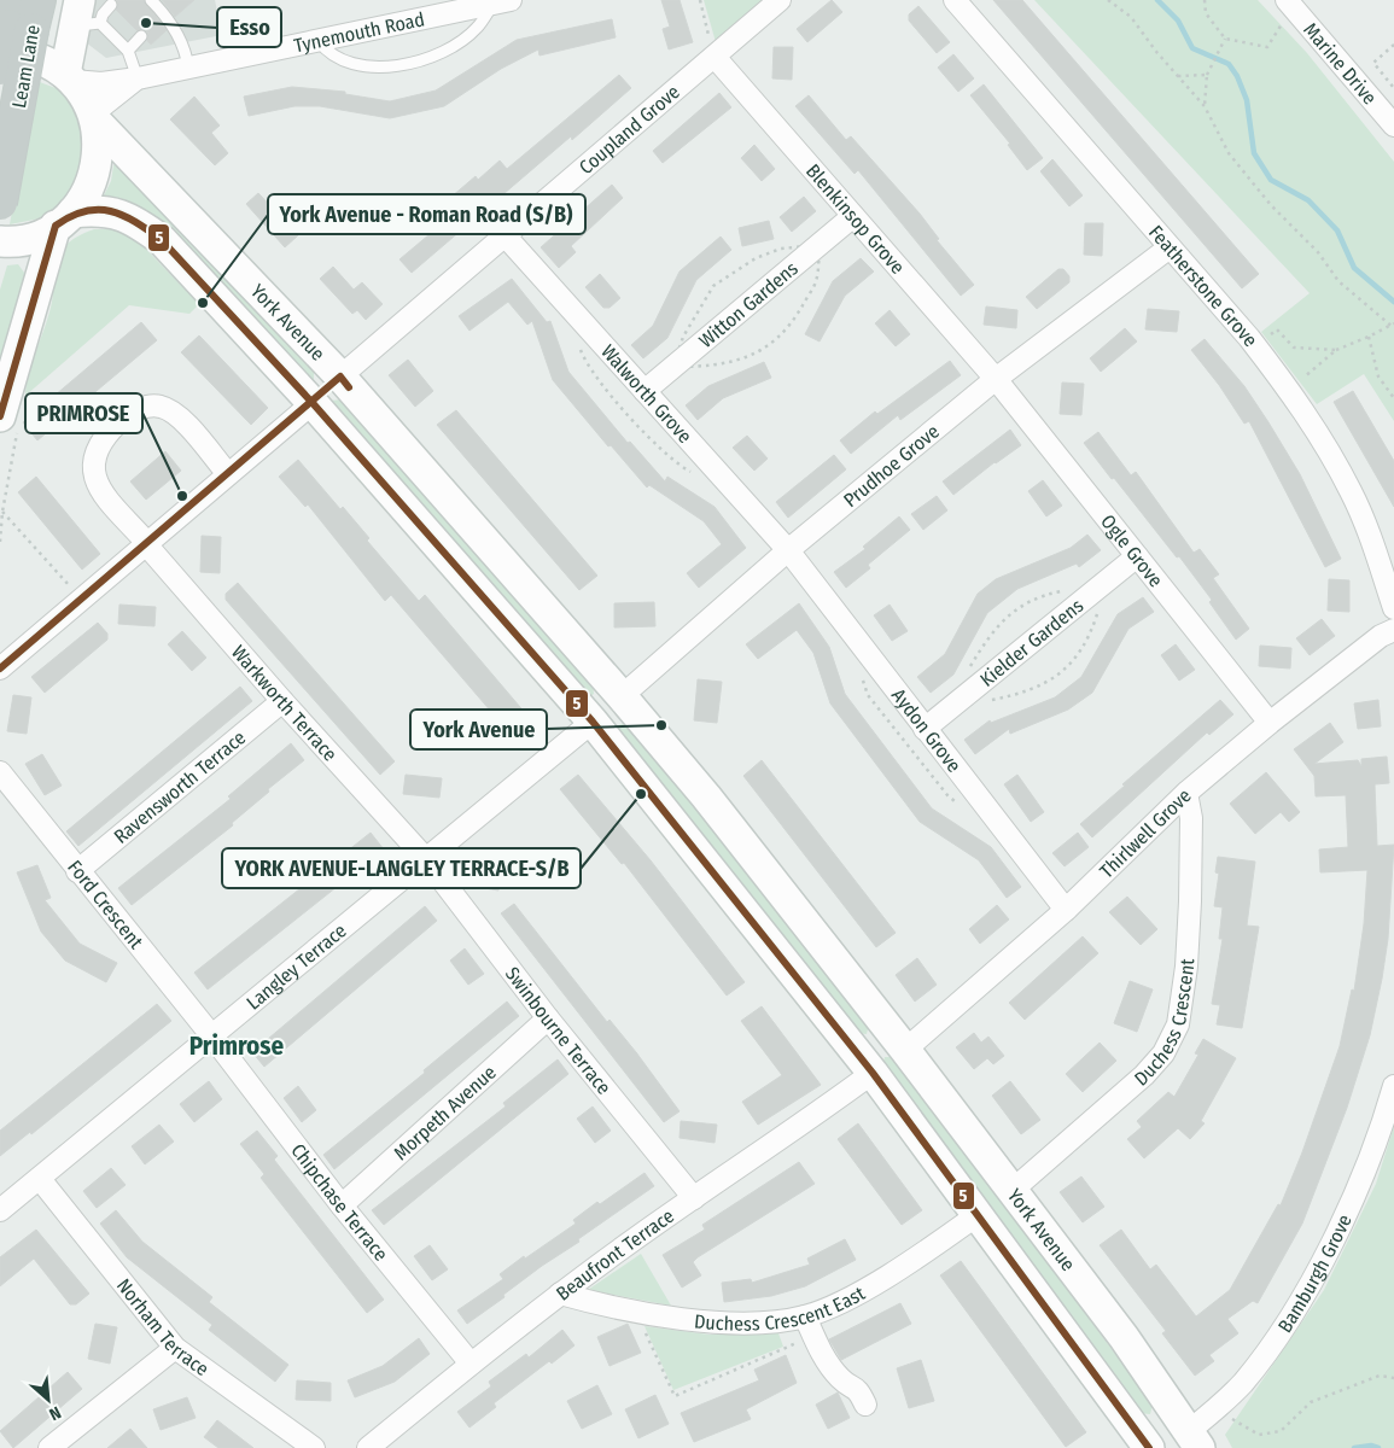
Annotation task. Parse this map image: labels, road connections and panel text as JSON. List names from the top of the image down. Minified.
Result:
{"streets":{"highway":["Leam Lane"],"main road":["York Avenue"],"street":["Tynemouth Road","Marine Drive","Coupland Grove","Blenkinsop Grove","Featherstone Grove","Witton Gardens","Walworth Grove","Prudhoe Grove","Ogle Grove","Kielder Gardens","Warkworth Terrace","Aydon Grove","Ravensworth Terrace","Thirlwell Grove","Ford Crescent","Langley Terrace","Duchess Crescent","Swinbourne Terrace","Morpeth Avenue","Chipchase Terrace","Beaufront Terrace","Bamburgh Grove","Duchess Crescent East","Norham Terrace"]},"crossings":[["Tynemouth Road","York Avenue"],["Coupland Grove","Blenkinsop Grove"],["Coupland Grove","York Avenue"],["Coupland Grove","Walworth Grove"],["Blenkinsop Grove","Witton Gardens"],["Blenkinsop Grove","Prudhoe Grove"],["Blenkinsop Grove","Ogle Grove"],["Featherstone Grove","Prudhoe Grove"],["Witton Gardens","Walworth Grove"],["York Avenue","Prudhoe Grove"],["York Avenue","Thirlwell Grove"],["York Avenue","Langley Terrace"],["York Avenue","Duchess Crescent"],["York Avenue","Beaufront Terrace"],["York Avenue","Bamburgh Grove"],["York Avenue","Duchess Crescent East"],["Walworth Grove","Prudhoe Grove"],["Walworth Grove","Aydon Grove"],["Prudhoe Grove","Ogle Grove"],["Prudhoe Grove","Aydon Grove"],["Ogle Grove","Kielder Gardens"],["Ogle Grove","Thirlwell Grove"],["Kielder Gardens","Aydon Grove"],["Warkworth Terrace","Ravensworth Terrace"],["Warkworth Terrace","Langley Terrace"],["Warkworth Terrace","Swinbourne Terrace"],["Aydon Grove","Thirlwell Grove"],["Ravensworth Terrace","Ford Crescent"],["Thirlwell Grove","Duchess Crescent"],["Ford Crescent","Langley Terrace"],["Ford Crescent","Chipchase Terrace"],["Langley Terrace","Swinbourne Terrace"],["Langley Terrace","Chipchase Terrace"],["Langley Terrace","Norham Terrace"],["Swinbourne Terrace","Morpeth Avenue"],["Swinbourne Terrace","Beaufront Terrace"],["Morpeth Avenue","Chipchase Terrace"],["Chipchase Terrace","Beaufront Terrace"],["Beaufront Terrace","Duchess Crescent East"]],"districts":["Primrose"],"places":["Esso","York Avenue - Roman Road (S/B)","PRIMROSE","York Avenue","YORK AVENUE-LANGLEY TERRACE-S/B"],"lines":["transit line 5"],"north":"bottom right"}
